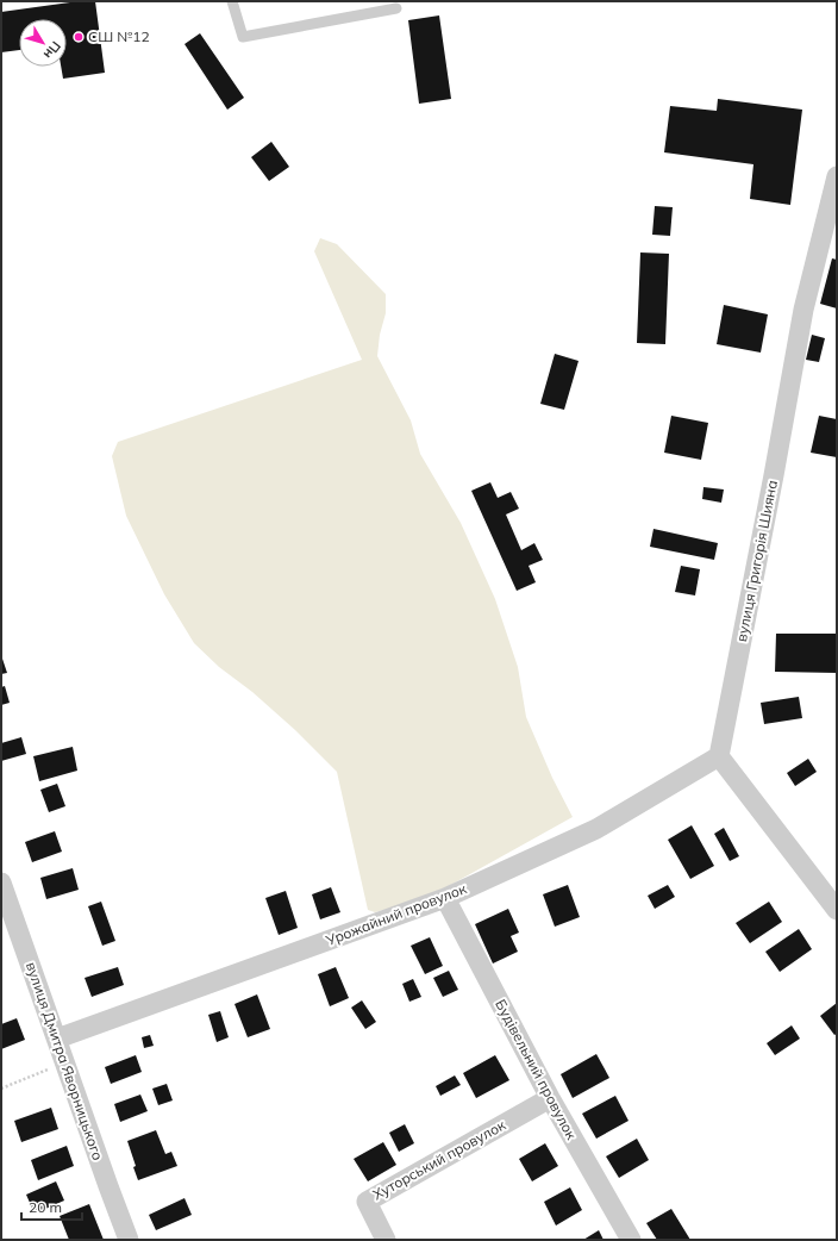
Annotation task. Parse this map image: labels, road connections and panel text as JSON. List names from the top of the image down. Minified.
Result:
{"streets":{"street":["вулиця Григорія Шияна","Урожайний провулок","вулиця Дмитра Яворницького","Будівельний провулок","Хуторський провулок"]},"crossings":[["вулиця Григорія Шияна","Урожайний провулок"],["Урожайний провулок","вулиця Дмитра Яворницького"],["Урожайний провулок","Будівельний провулок"],["Будівельний провулок","Хуторський провулок"]],"places":["СШ №12"],"scale_bar":"20 m","north":"bottom right"}
